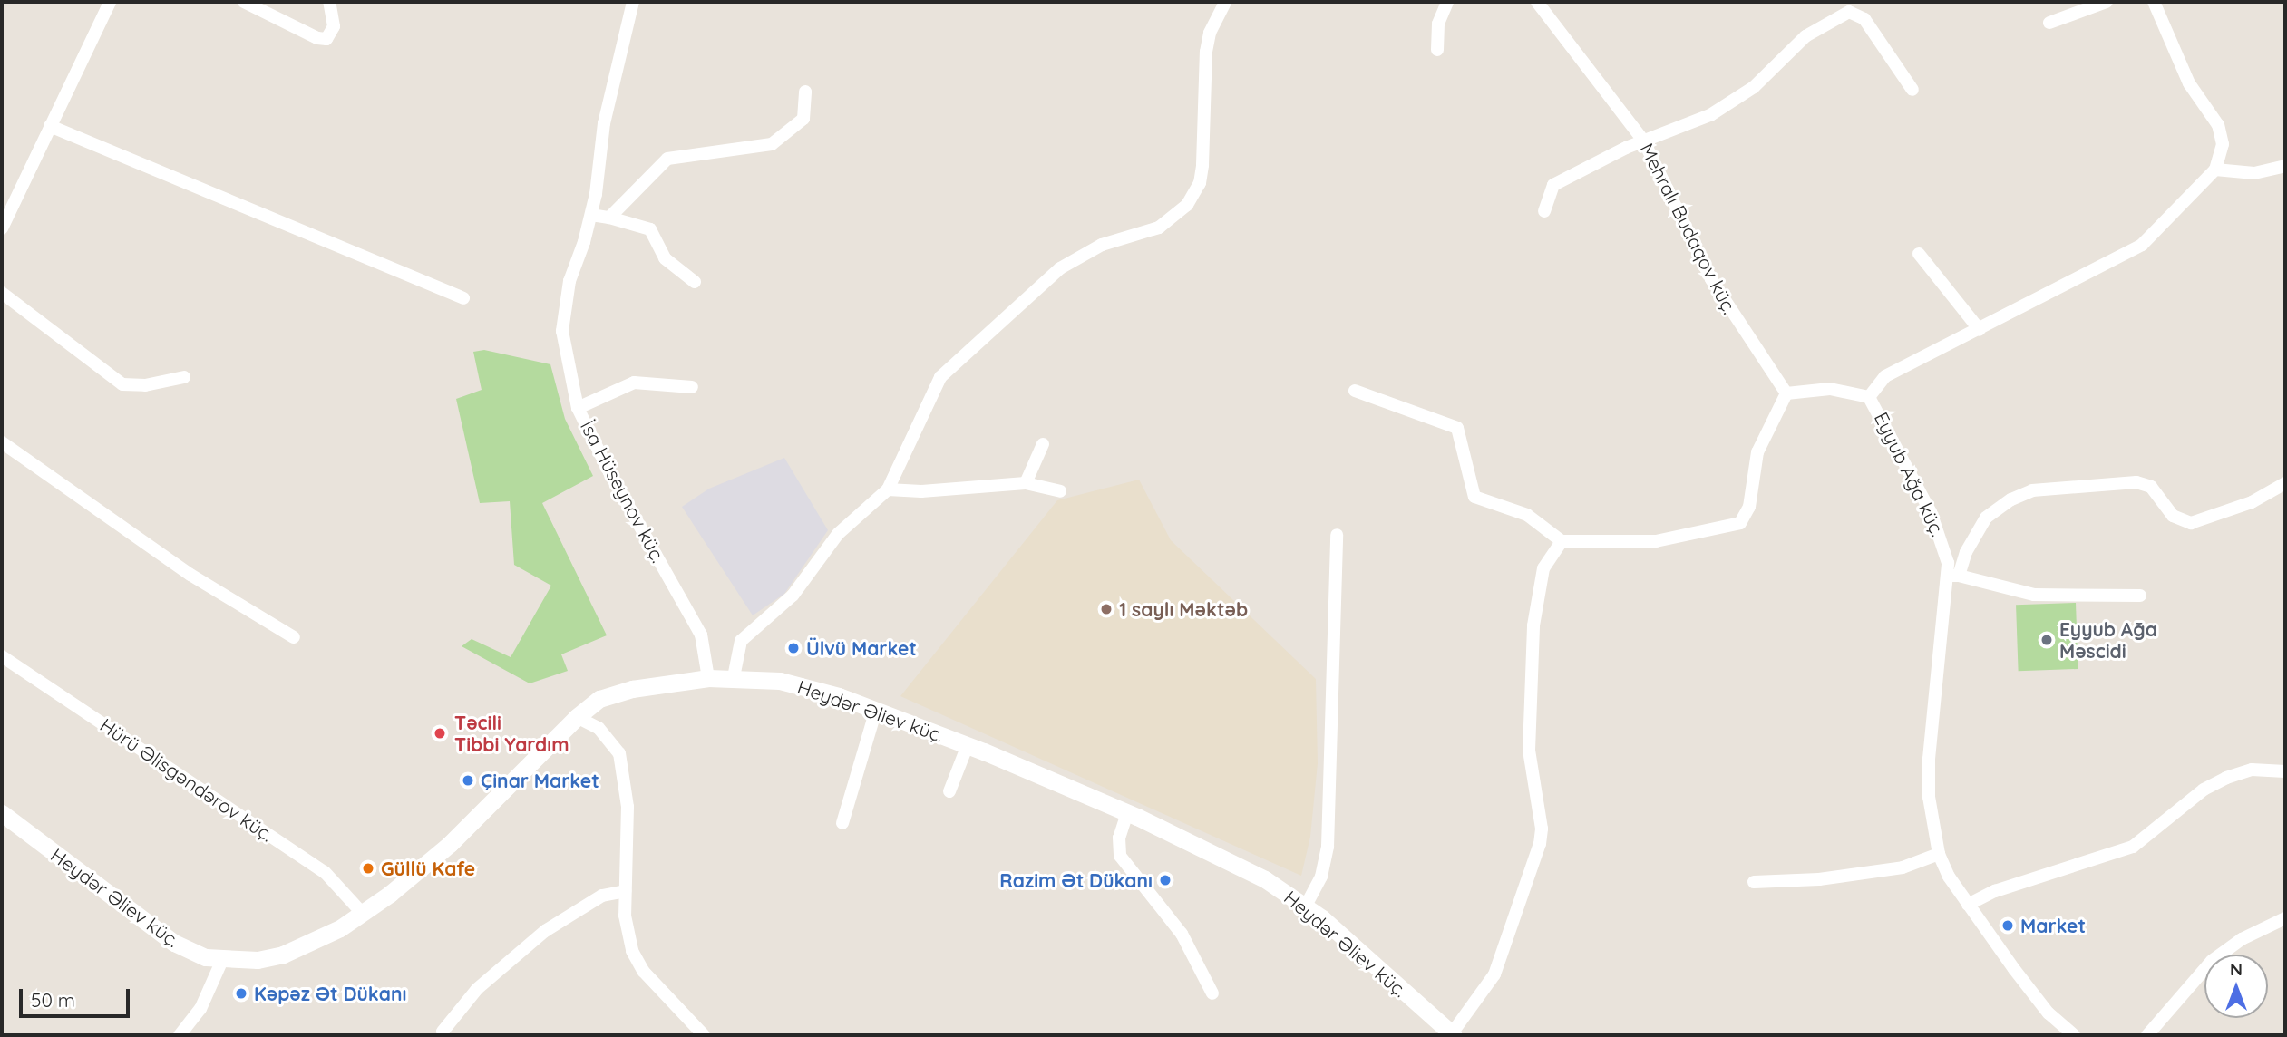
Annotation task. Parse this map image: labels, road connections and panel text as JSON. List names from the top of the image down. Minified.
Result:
{"streets":{"main road":["Heydər Əliev küç."],"street":["Mehralı Budaqov küç.","Eyyub Ağa küç.","İsa Hüseynov küç.","Hürü Əlisgəndərov küç."]},"crossings":[["İsa Hüseynov küç.","Heydər Əliev küç."],["Heydər Əliev küç.","Hürü Əlisgəndərov küç."]],"places":["1 saylı Məktəb","Eyyub Ağa Məscidi","Ülvü Market","Təcili Tibbi Yardım","Çinar Market","Güllü Kafe","Razim Ət Dükanı","Market","Kəpəz Ət Dükanı"],"scale_bar":"50 m","north":"top"}
